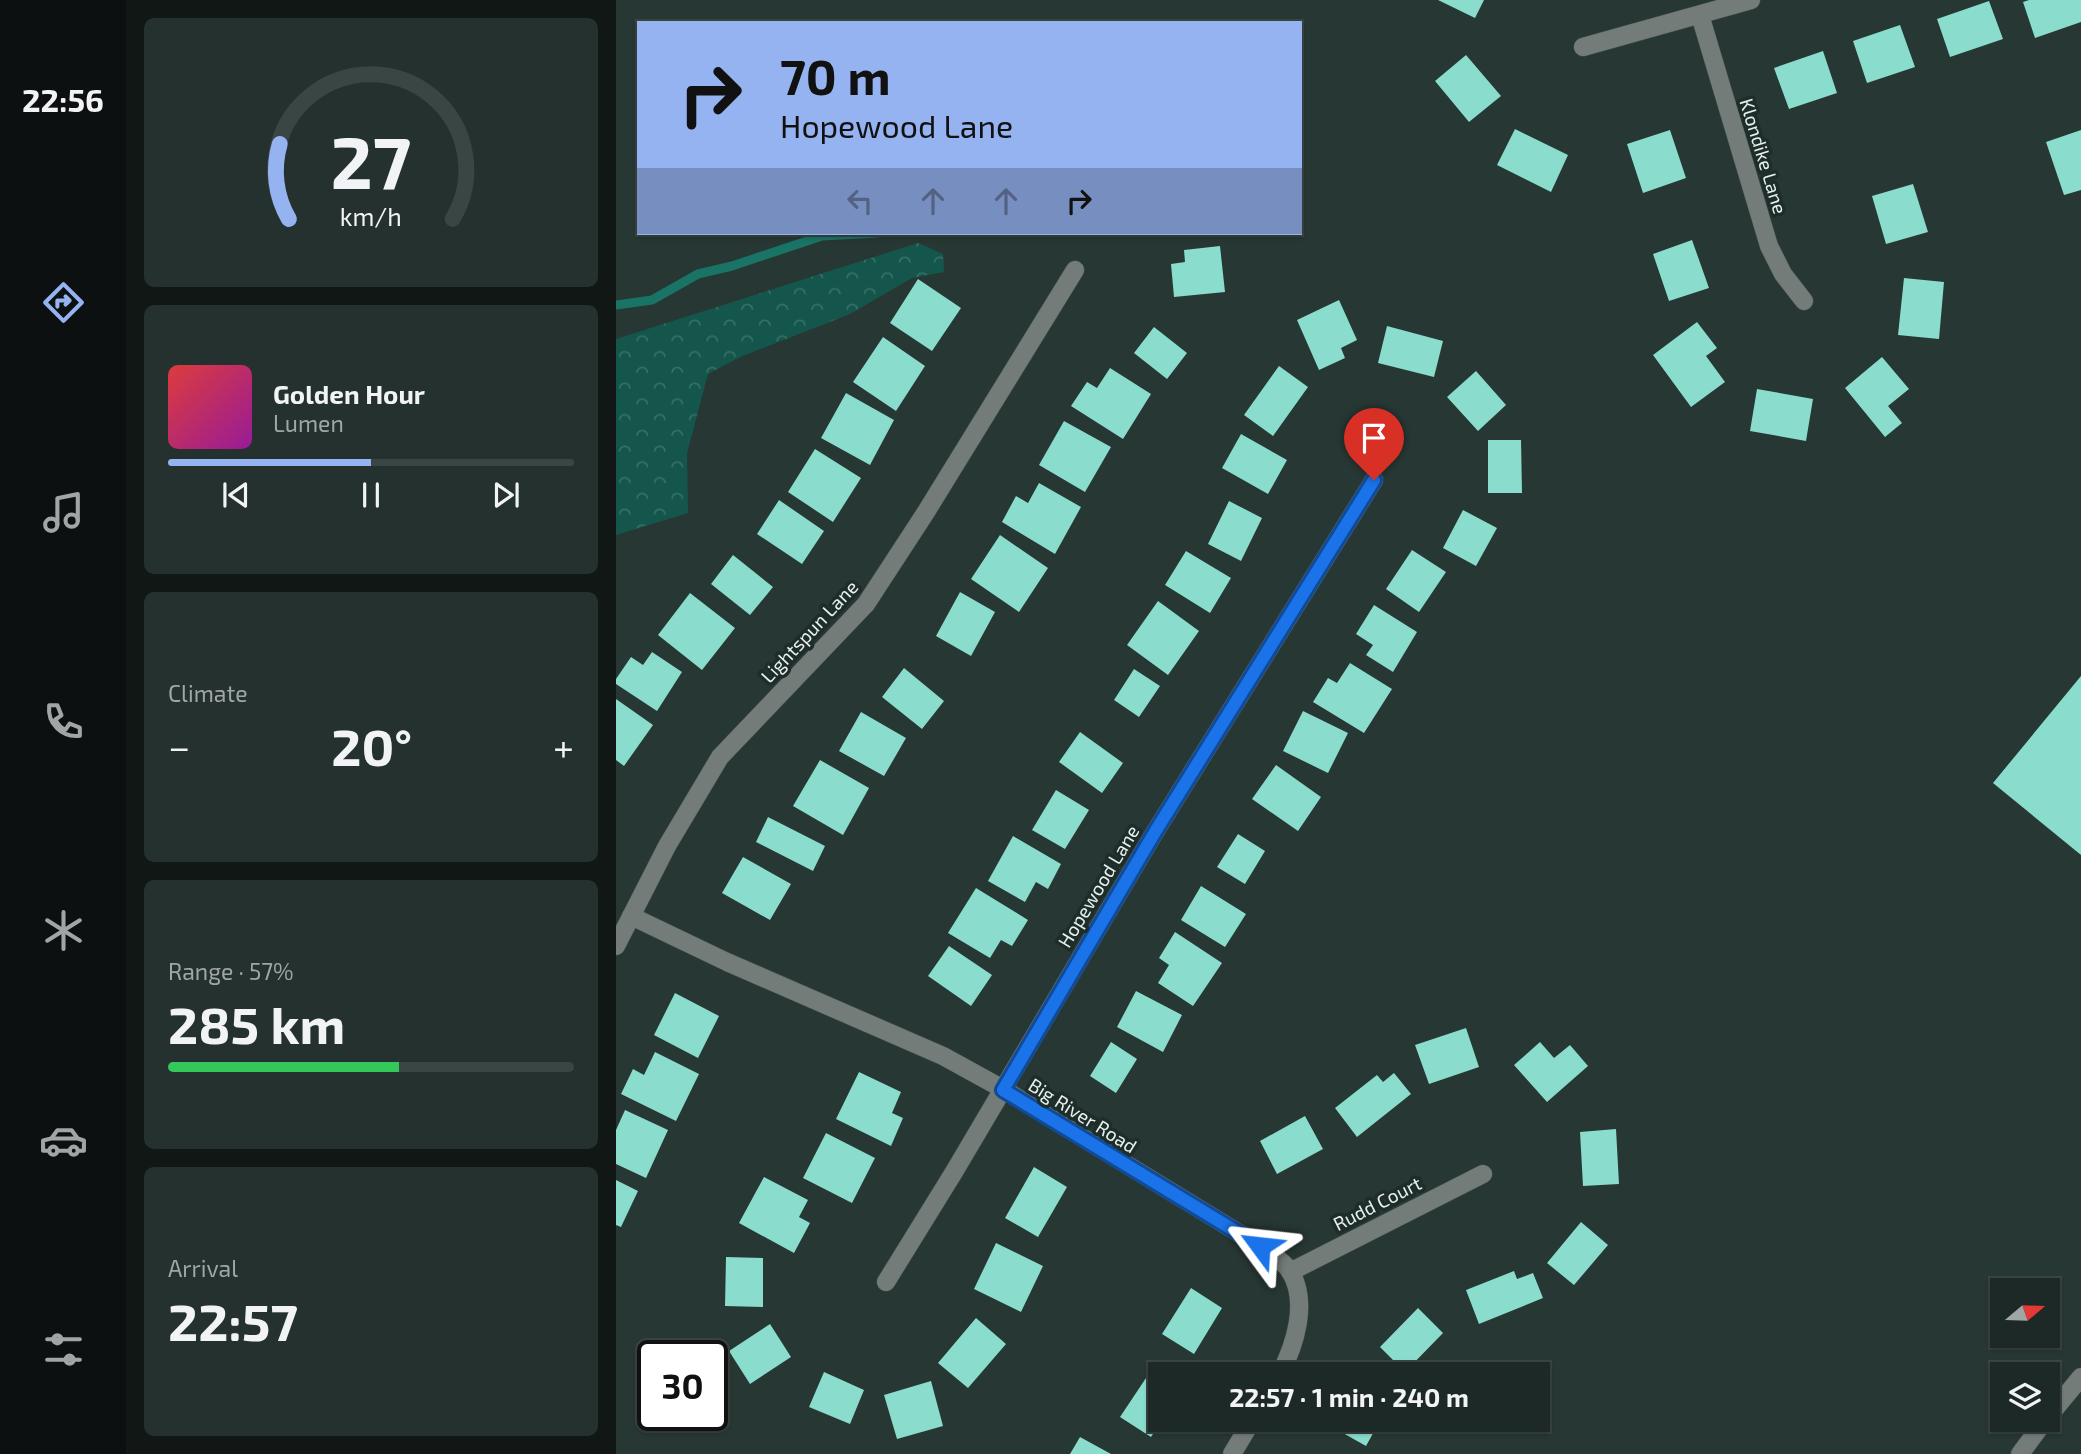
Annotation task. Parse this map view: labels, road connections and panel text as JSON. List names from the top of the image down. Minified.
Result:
{"streets":{"street":["Klondike Lane","Lightspun Lane","Hopewood Lane","Big River Road","Rudd Court"]},"crossings":[["Lightspun Lane","Big River Road"],["Hopewood Lane","Big River Road"],["Big River Road","Rudd Court"]],"north":"right","page":{"tabs":"22:56","turn":["70 m","Hopewood Lane"],"song":["Golden Hour","Lumen"],"tile":["Climate",["Range · 57%","285 km"],["Arrival","22:57"]],"heat":["−","20°","+"],"limit":"30","trip":"22:57 · 1 min · 240 m","gauge":["27","km/h"]}}
